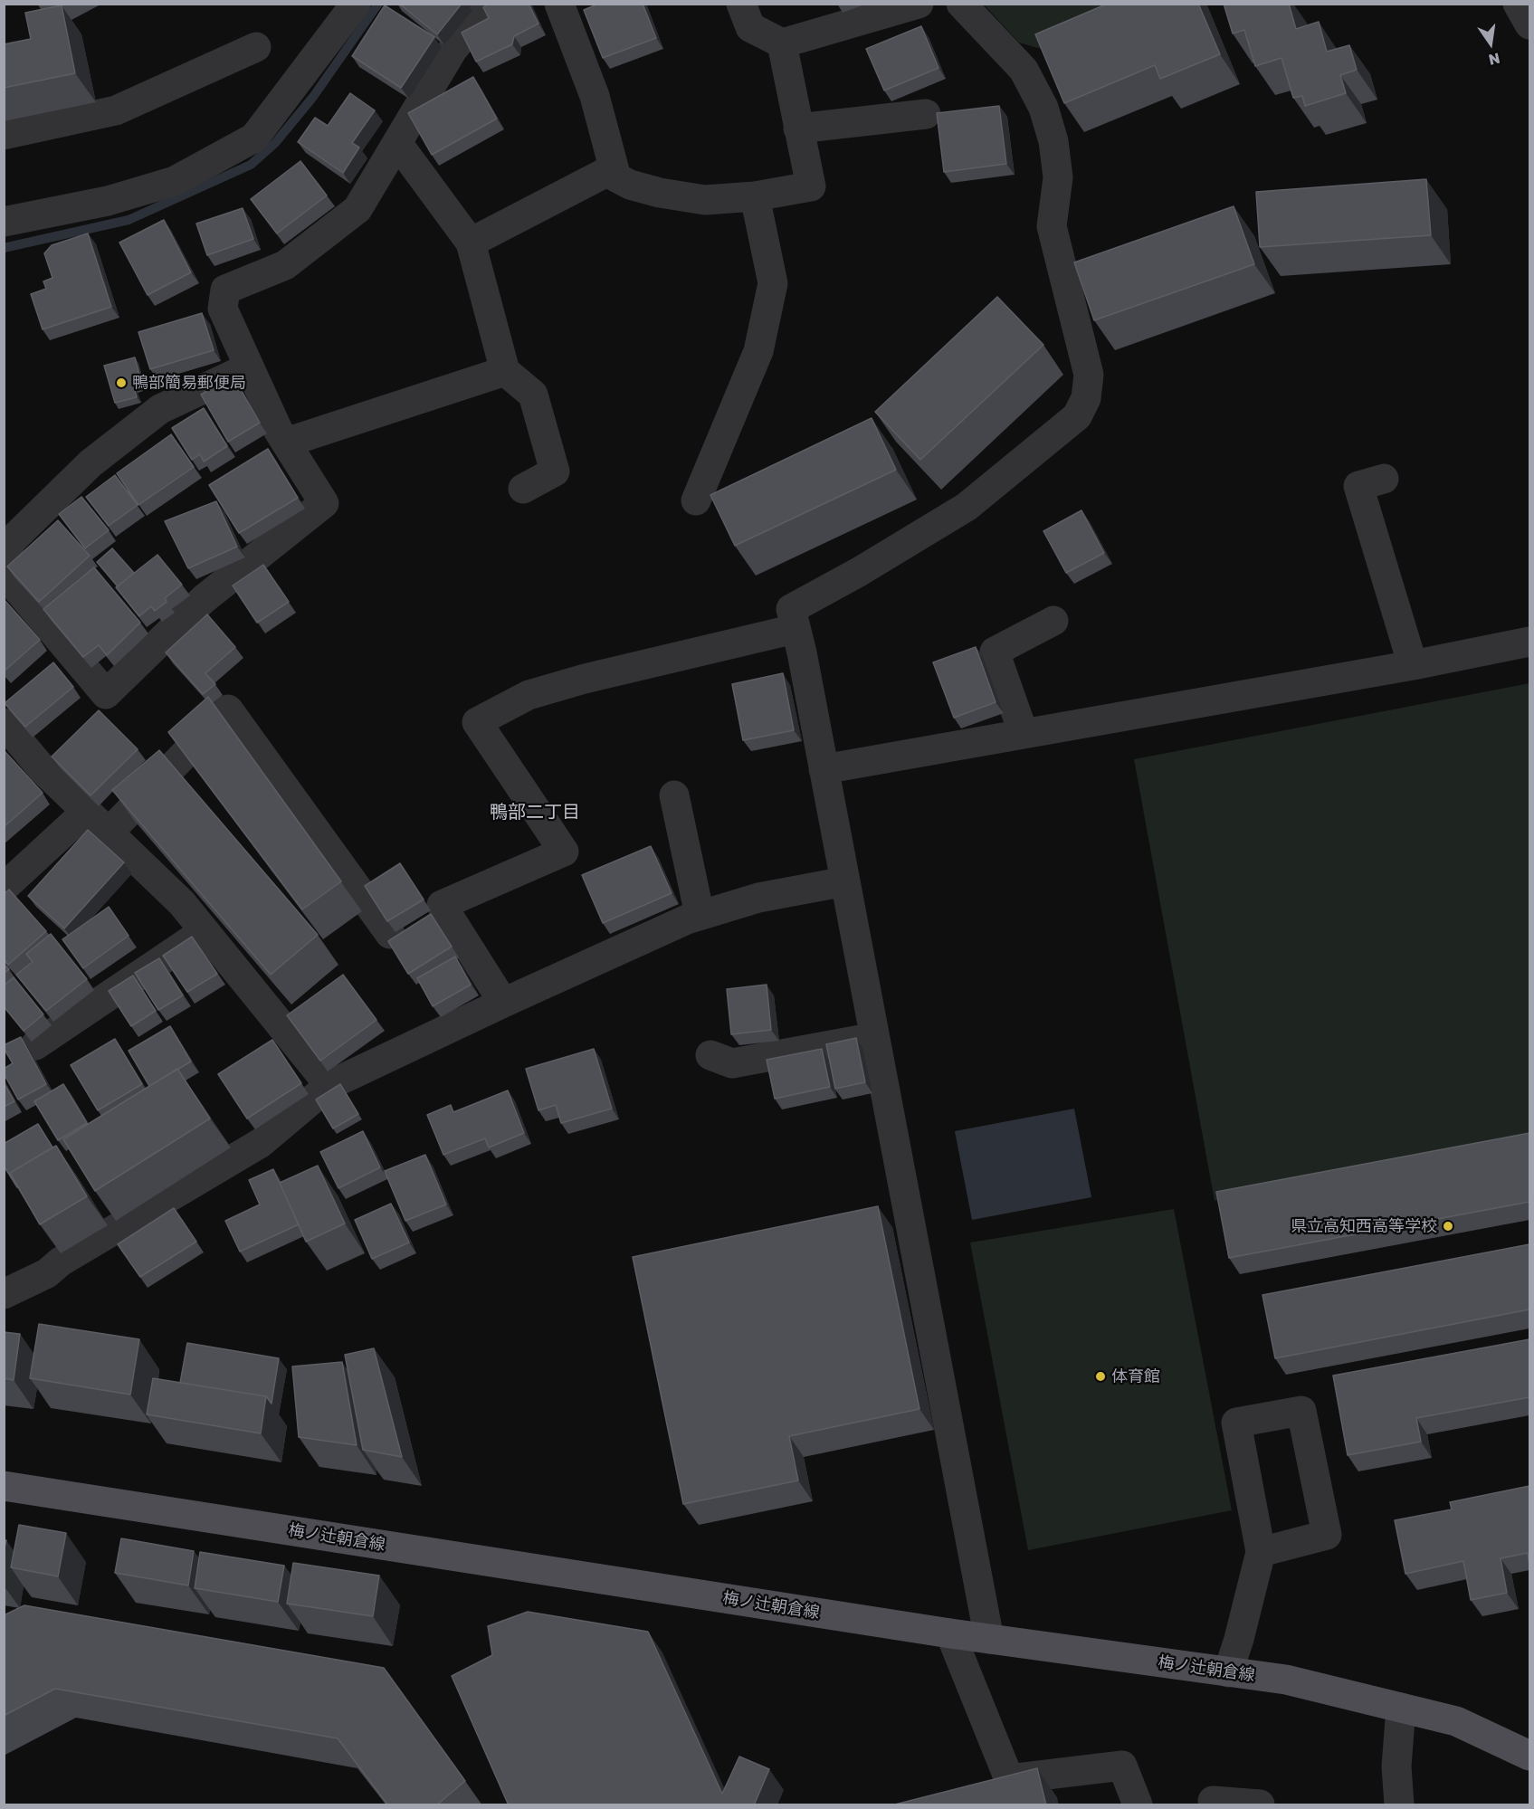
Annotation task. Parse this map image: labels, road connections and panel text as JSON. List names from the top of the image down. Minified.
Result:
{"streets":{"main road":["梅ノ辻朝倉線"]},"districts":["鴨部二丁目"],"places":["鴨部簡易郵便局","県立高知西高等学校","体育館"],"north":"bottom"}
